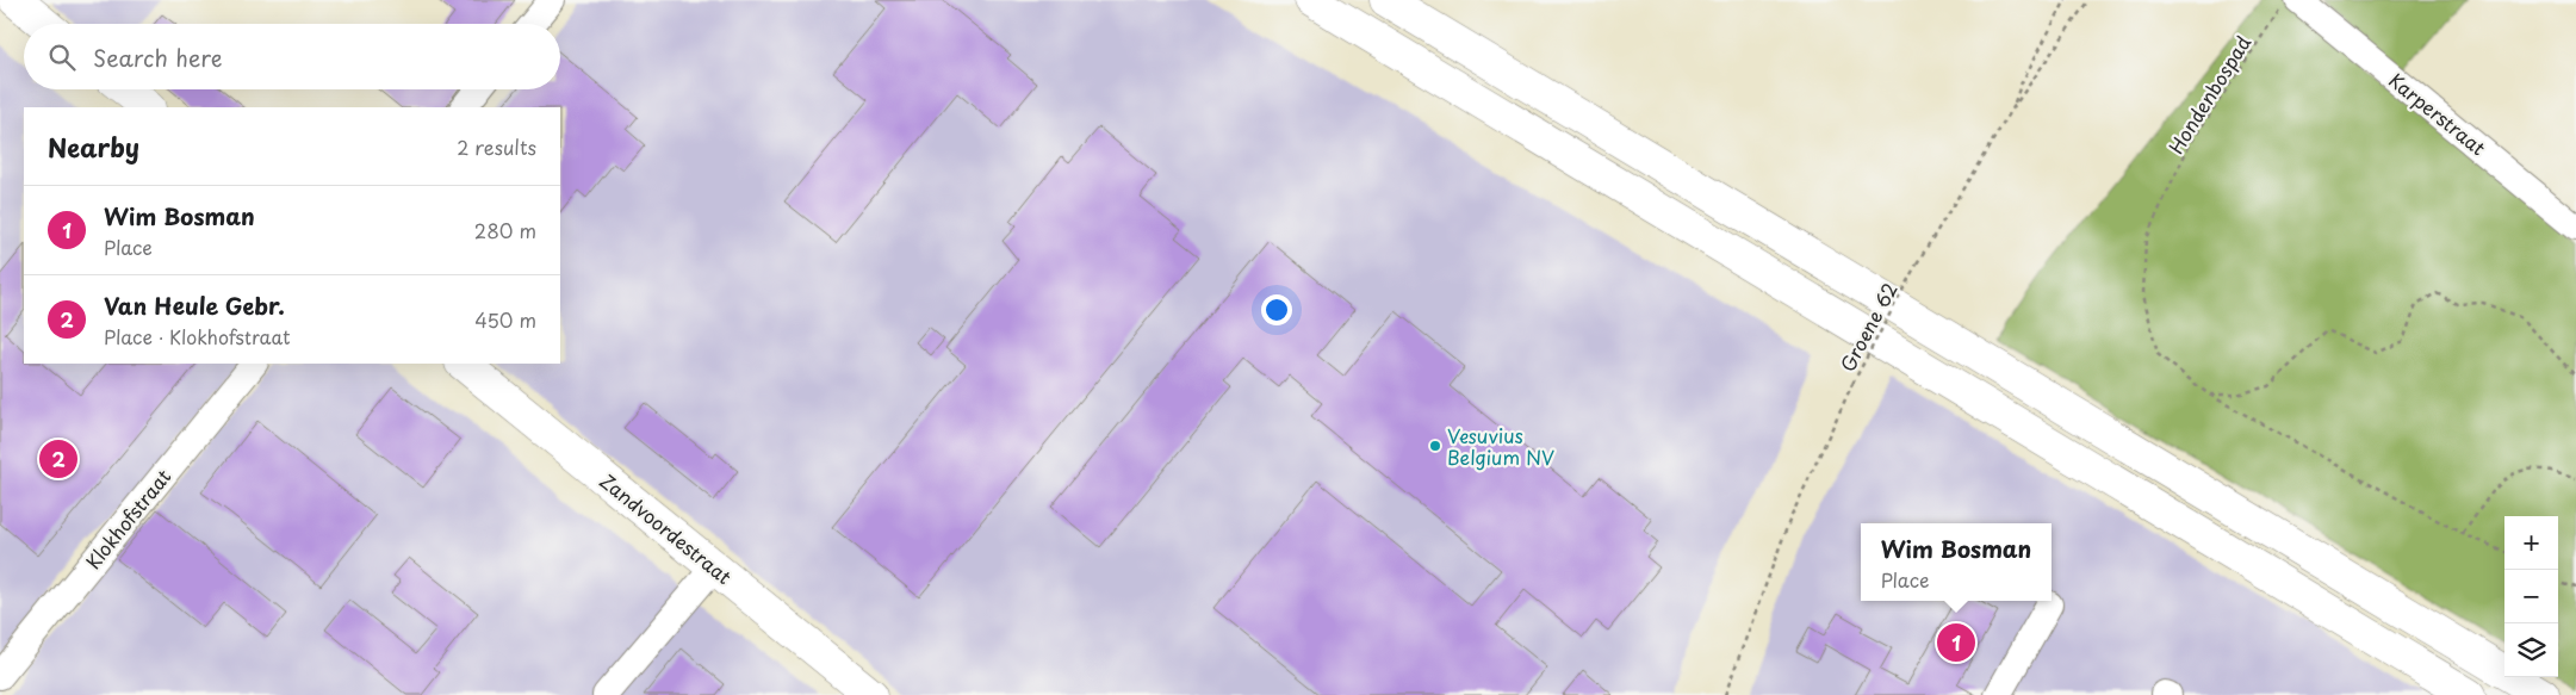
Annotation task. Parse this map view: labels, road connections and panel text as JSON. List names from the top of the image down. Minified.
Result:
{"streets":{"main road":["Zandvoordestraat"],"street":["Karperstraat","Klokhofstraat"],"path":["Hondenbospad","Groene 62"]},"places":["Vesuvius Belgium NV"],"page":{"search":"Search here","heading":["Nearby","2 results"],"list":[{"mark":"1","name":"Wim Bosman","note":"Place","value":"280 m"},{"mark":"2","name":"Van Heule Gebr.","note":"Place · Klokhofstraat","value":"450 m"}],"pins":["2","1"],"map_buttons":["+","−"],"popup":["Wim Bosman","Place"]}}
